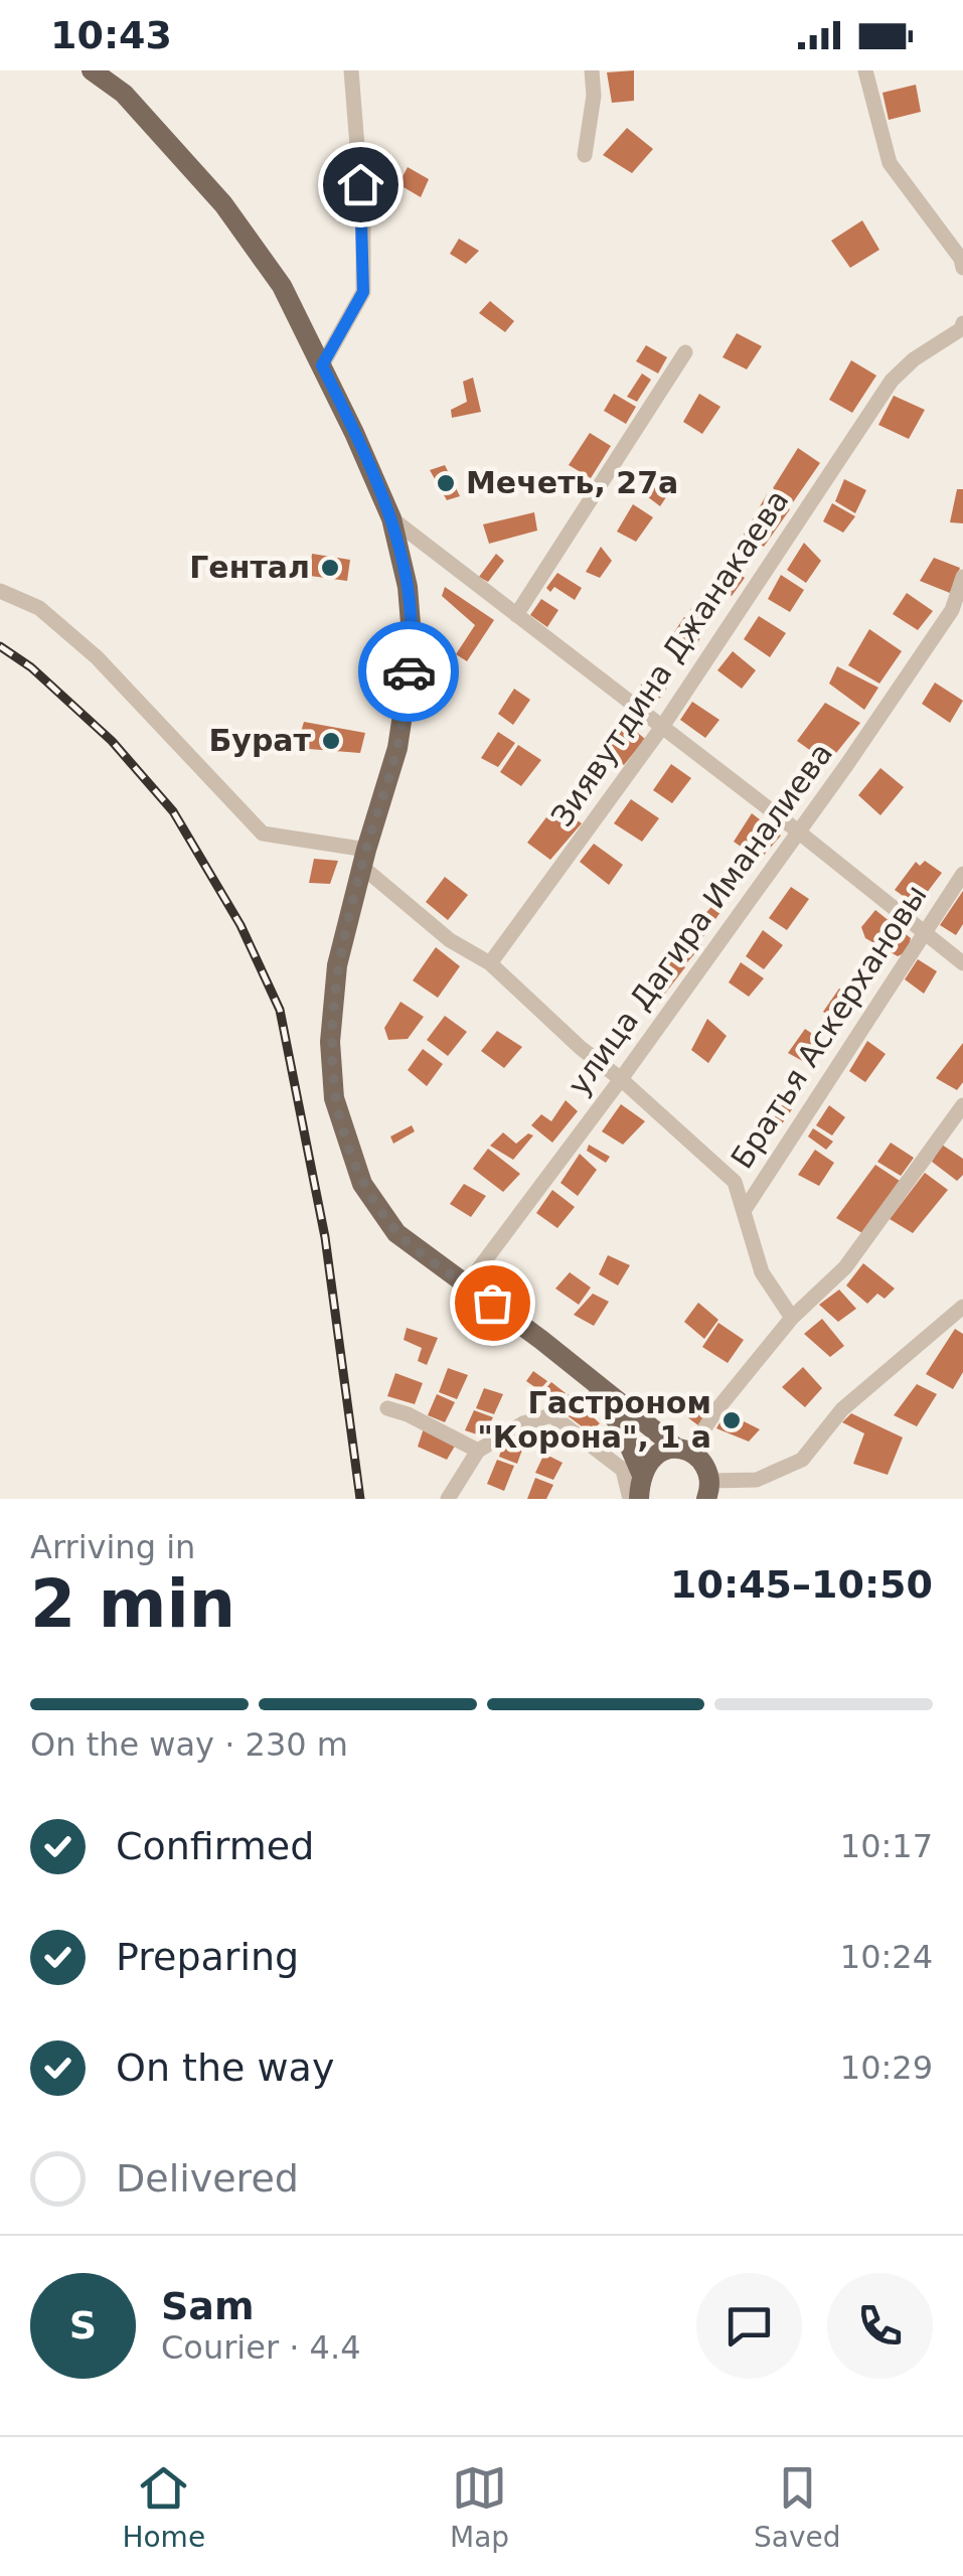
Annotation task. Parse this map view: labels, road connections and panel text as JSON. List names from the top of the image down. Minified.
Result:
{"streets":{"street":["Зиявутдина Джанакаева","улица Дагира Иманалиева","Братья Аскерхановы"]},"places":["Мечеть, 27а","Гентал","Бурат","Гастроном \"Корона\", 1 а"],"page":{"status":"10:43","heading":["2 min","Arriving in","10:45–10:50"],"panel":["Sam","Courier · 4.4"],"bar":"On the way · 230 m","list":[["Confirmed","10:17"],["Preparing","10:24"],["On the way","10:29"],"Delivered"],"round":"S","tabs":["Home","Map","Saved"]}}
